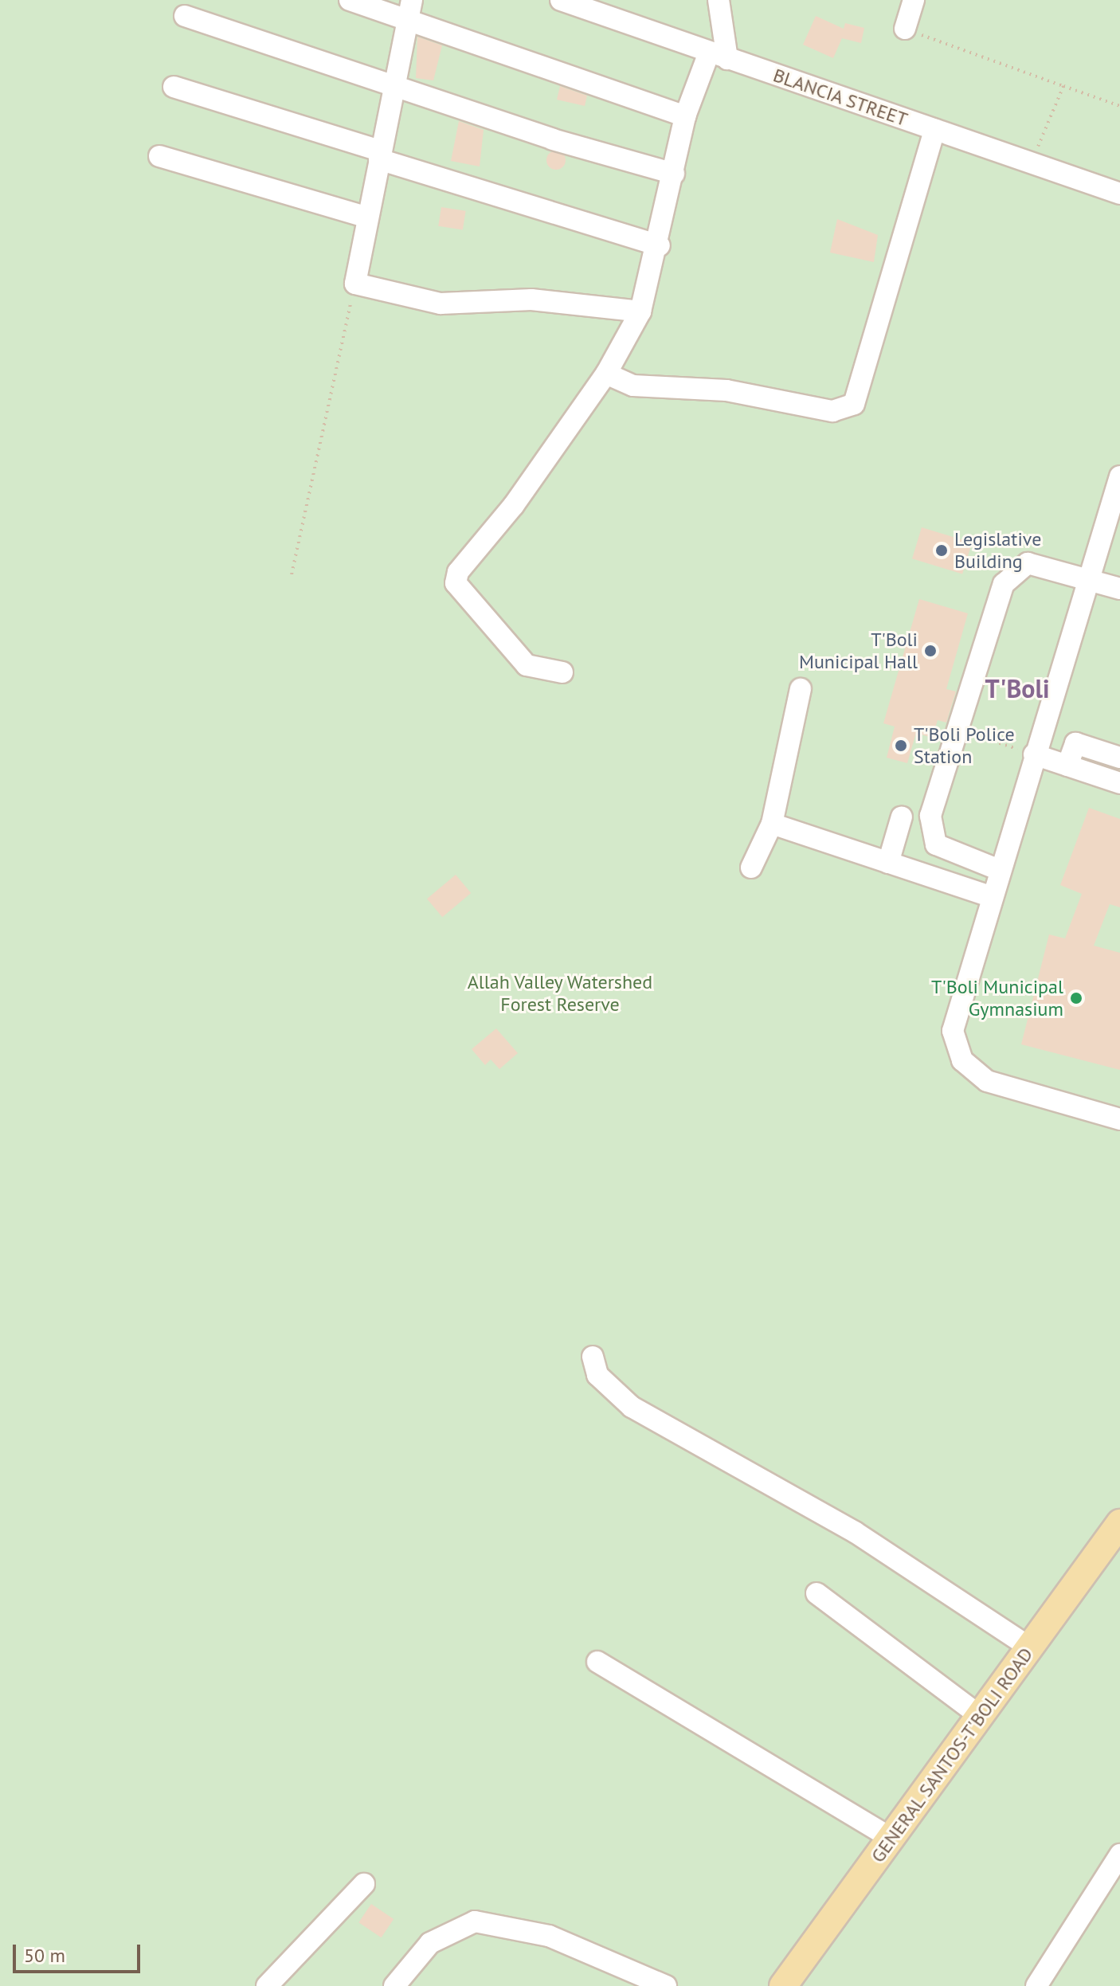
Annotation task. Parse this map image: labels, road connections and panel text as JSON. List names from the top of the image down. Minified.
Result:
{"streets":{"main road":["GENERAL SANTOS-T'BOLI ROAD"],"street":["BLANCIA STREET"]},"districts":["T'Boli"],"parks":["Allah Valley Watershed Forest Reserve"],"places":["Legislative Building","T'Boli Municipal Hall","T'Boli Police Station","T'Boli Municipal Gymnasium"],"scale_bar":"50 m"}
